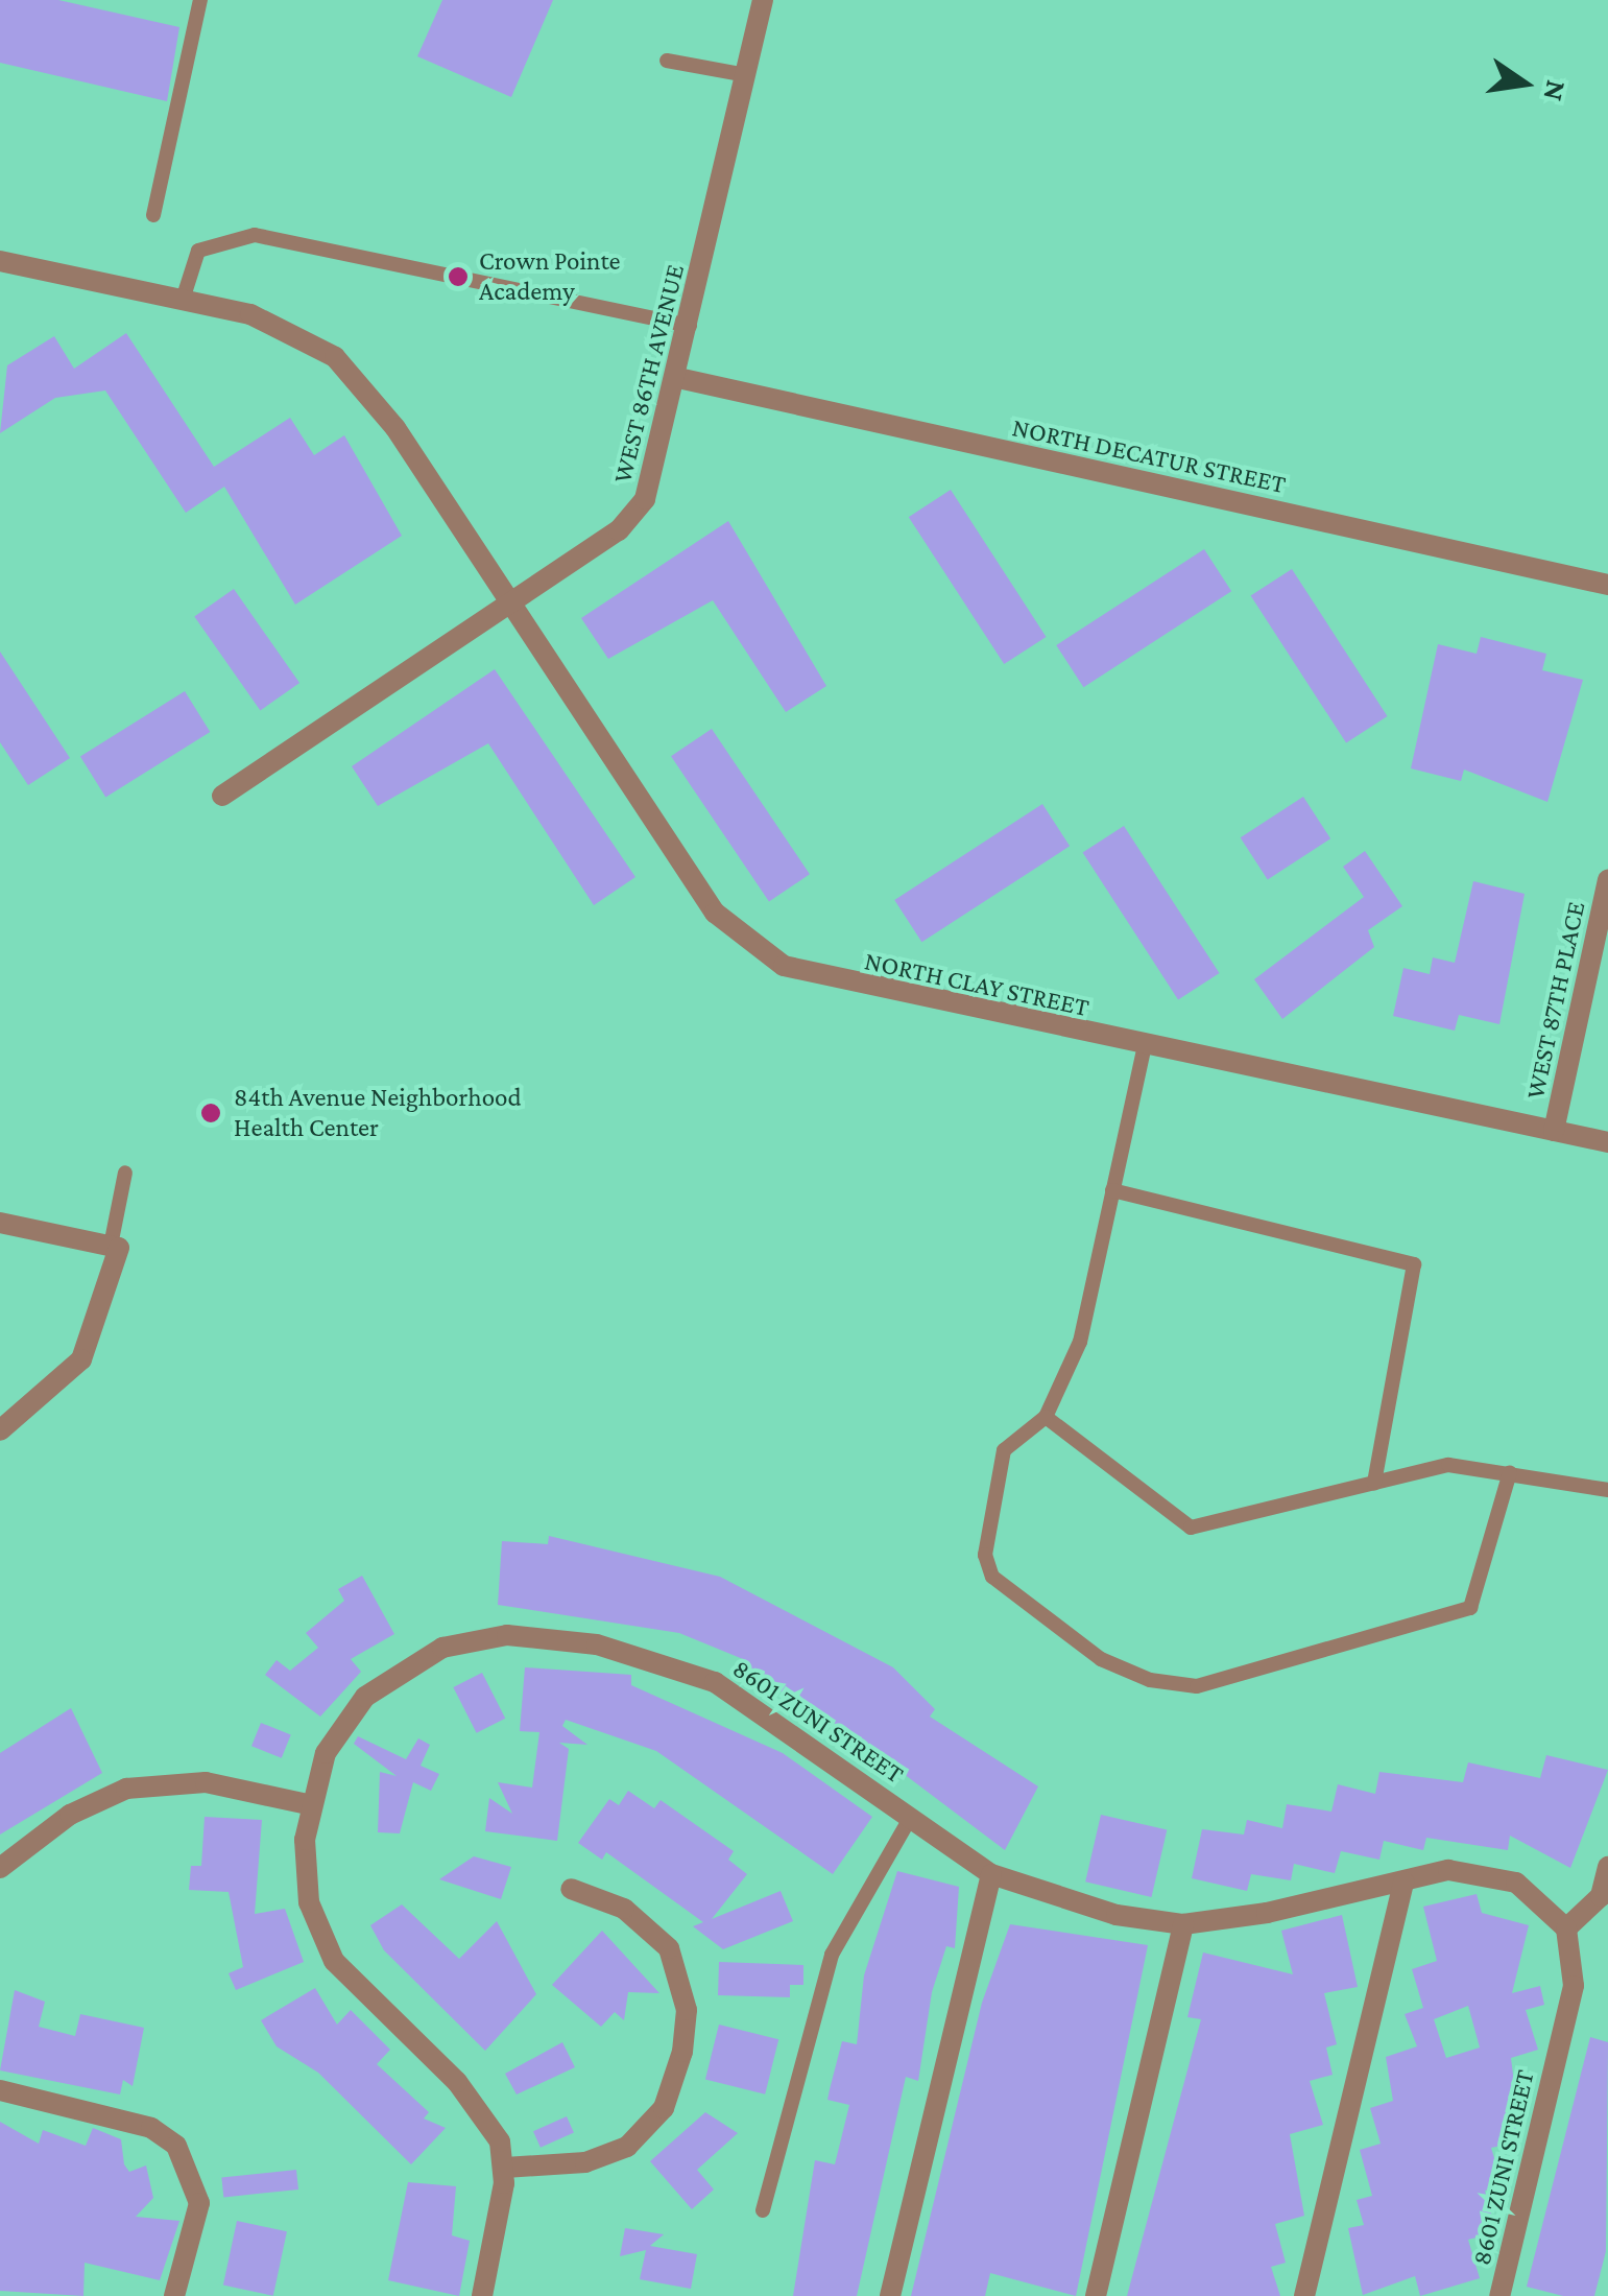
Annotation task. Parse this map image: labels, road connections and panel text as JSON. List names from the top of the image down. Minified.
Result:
{"streets":{"street":["WEST 86TH AVENUE","NORTH DECATUR STREET","NORTH CLAY STREET","WEST 87TH PLACE","8601 ZUNI STREET"]},"crossings":[["WEST 86TH AVENUE","NORTH DECATUR STREET"],["WEST 86TH AVENUE","NORTH CLAY STREET"],["NORTH CLAY STREET","WEST 87TH PLACE"]],"places":["Crown Pointe Academy","84th Avenue Neighborhood Health Center"],"north":"right"}
